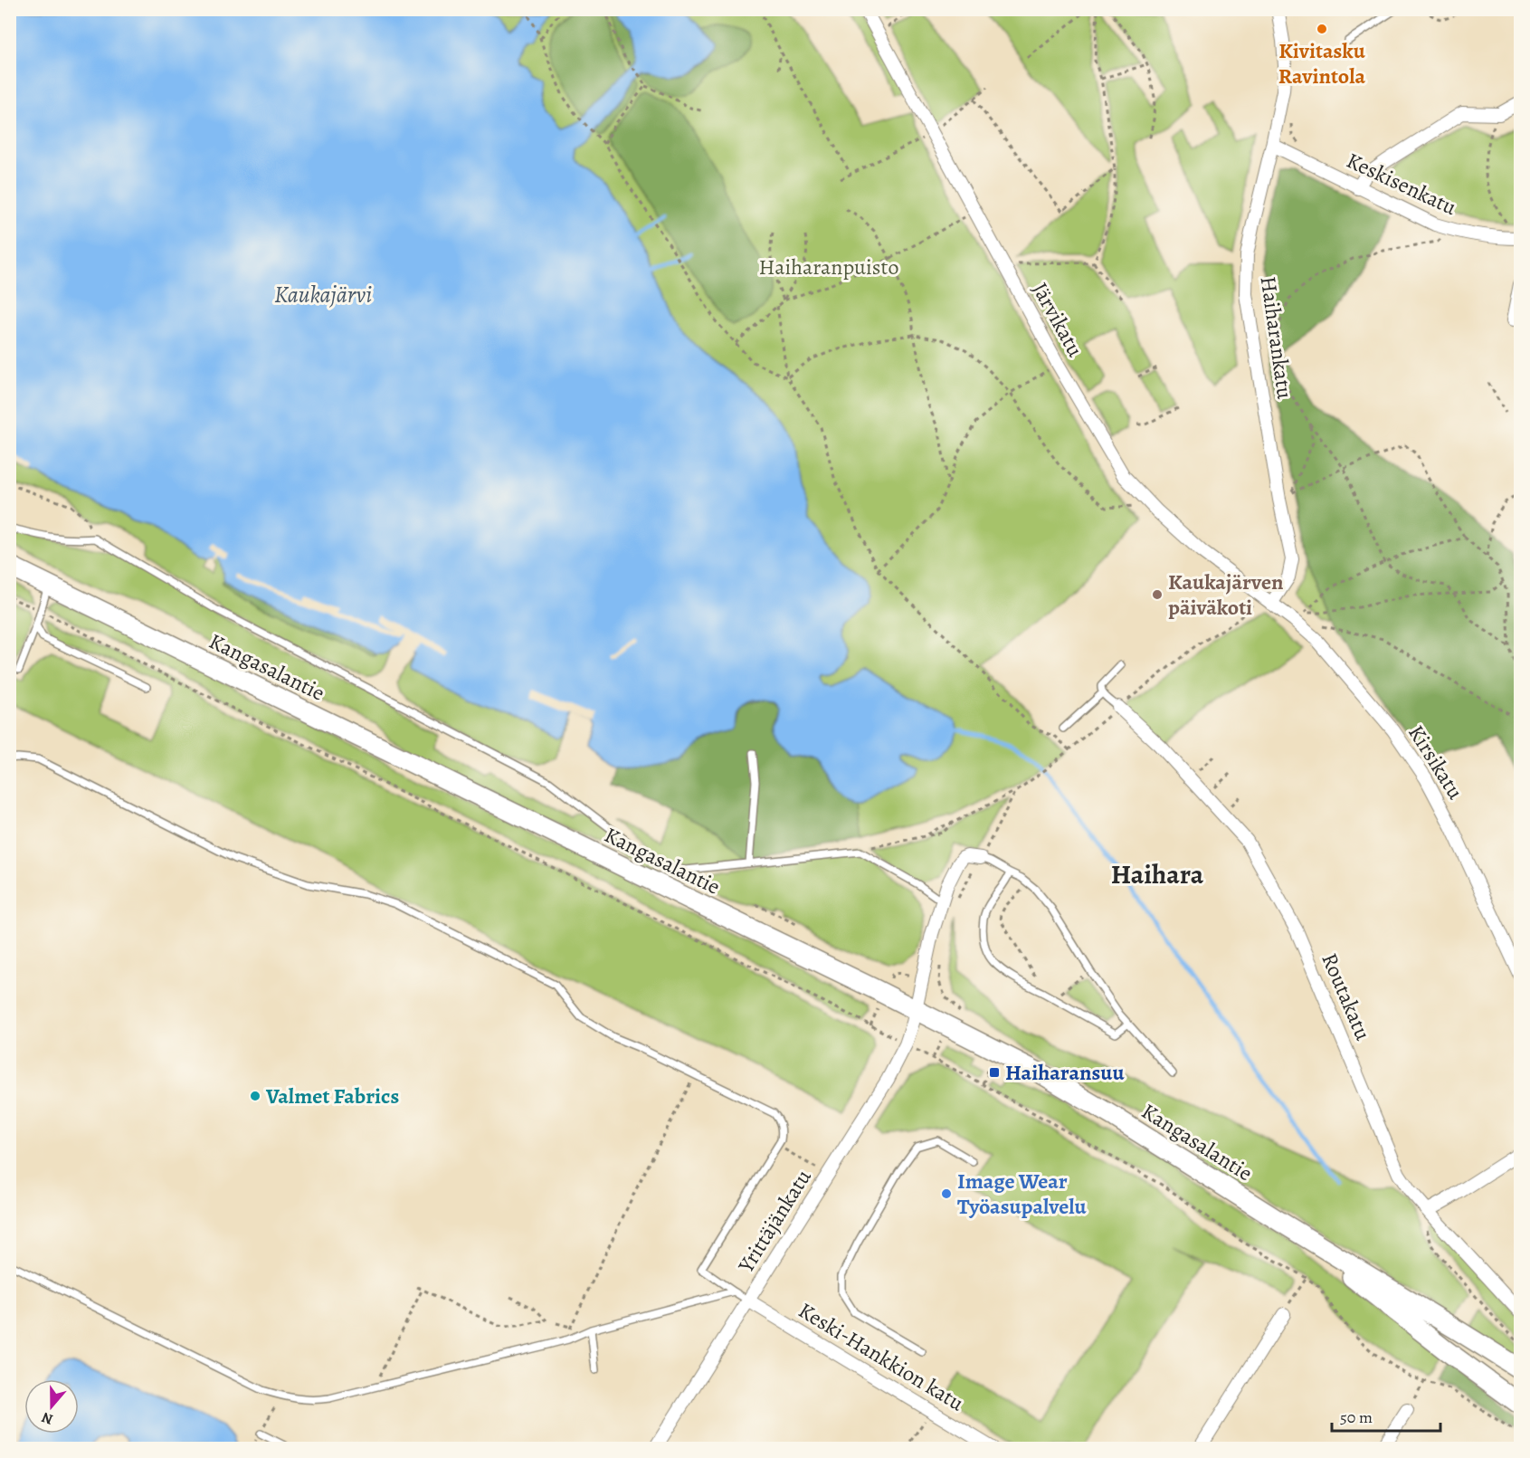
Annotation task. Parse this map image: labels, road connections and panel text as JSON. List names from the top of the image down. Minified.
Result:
{"streets":{"main road":["Kangasalantie"],"street":["Keskisenkatu","Järvikatu","Haiharankatu","Kirsikatu","Routakatu","Yrittäjänkatu","Keski-Hankkion katu"]},"crossings":[["Keskisenkatu","Haiharankatu"],["Järvikatu","Haiharankatu"],["Järvikatu","Kirsikatu"],["Haiharankatu","Kirsikatu"],["Kangasalantie","Yrittäjänkatu"],["Yrittäjänkatu","Keski-Hankkion katu"]],"districts":["Haihara"],"water":["Kaukajärvi"],"parks":["Haiharanpuisto"],"places":{"other":["Kivitasku Ravintola","Kaukajärven päiväkoti","Valmet Fabrics","Image Wear Työasupalvelu"],"transit":["Haiharansuu"]},"scale_bar":"50 m","north":"bottom"}
